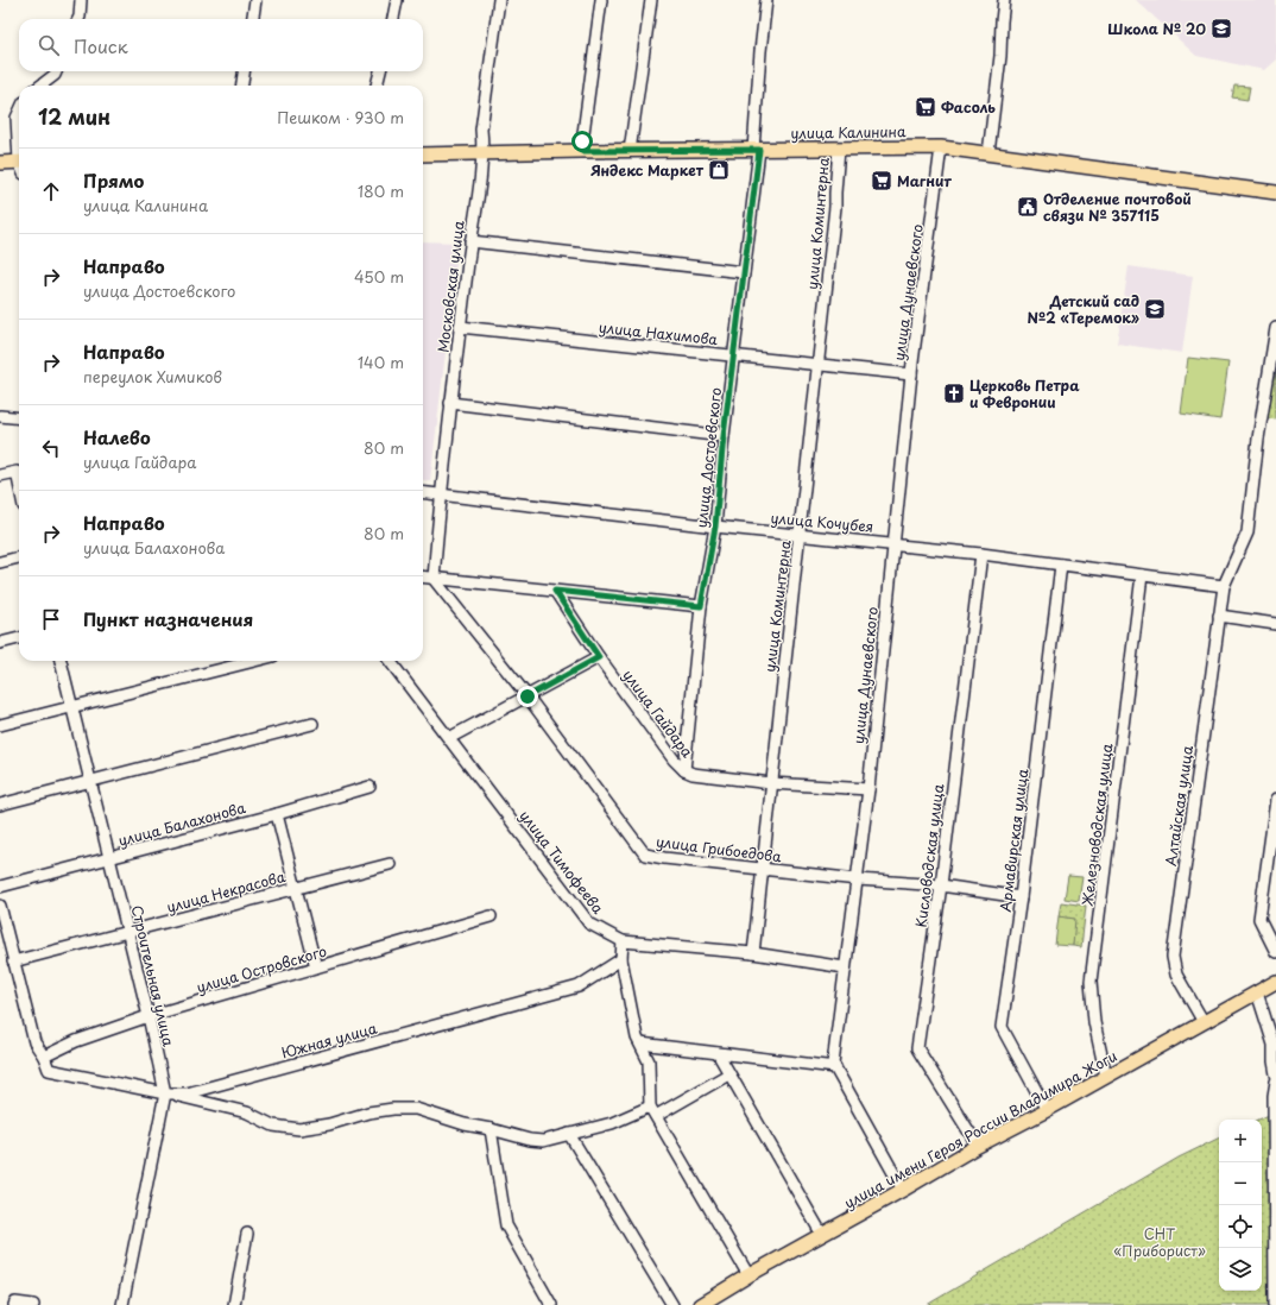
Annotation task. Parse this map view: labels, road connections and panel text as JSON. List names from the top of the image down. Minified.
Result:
{"streets":{"main road":["улица Калинина","улица имени Героя России Владимира Жоги"],"street":["улица Коминтерна","Московская улица","улица Дунаевского","улица Нахимова","улица Достоевского","улица Кочубея","улица Гайдара","Алтайская улица","улица Балахонова","Железноводская улица","Армавирская улица","улица Грибоедова","Кисловодская улица","улица Тимофеева","улица Некрасова","улица Островского","Строительная улица","Южная улица"]},"crossings":[["улица Калинина","улица Коминтерна"],["улица Калинина","Московская улица"],["улица Калинина","улица Дунаевского"],["улица Калинина","улица Достоевского"],["улица Коминтерна","улица Нахимова"],["улица Коминтерна","улица Кочубея"],["улица Коминтерна","улица Гайдара"],["улица Коминтерна","улица Грибоедова"],["улица Коминтерна","улица Тимофеева"],["Московская улица","улица Нахимова"],["Московская улица","улица Кочубея"],["Московская улица","улица Грибоедова"],["улица Дунаевского","улица Нахимова"],["улица Дунаевского","улица Кочубея"],["улица Дунаевского","улица Гайдара"],["улица Дунаевского","улица Грибоедова"],["улица Дунаевского","улица Тимофеева"],["улица Дунаевского","улица имени Героя России Владимира Жоги"],["улица Нахимова","улица Достоевского"],["улица Достоевского","улица Кочубея"],["улица Достоевского","улица Гайдара"],["улица Кочубея","Алтайская улица"],["улица Кочубея","Железноводская улица"],["улица Кочубея","Армавирская улица"],["улица Кочубея","Кисловодская улица"],["Алтайская улица","улица имени Героя России Владимира Жоги"],["улица Балахонова","Строительная улица"],["Железноводская улица","улица имени Героя России Владимира Жоги"],["Армавирская улица","улица Грибоедова"],["Армавирская улица","улица имени Героя России Владимира Жоги"],["улица Грибоедова","Кисловодская улица"],["Кисловодская улица","улица имени Героя России Владимира Жоги"],["улица Некрасова","Строительная улица"],["улица Островского","Строительная улица"],["улица Островского","Южная улица"],["Строительная улица","Южная улица"]],"parks":["СНТ «Приборист»"],"places":{"school or university":["Школа № 20","Детский сад №2 «Теремок»"],"supermarket":["Фасоль","Магнит"],"shop":["Яндекс Маркет"],"public building":["Отделение почтовой связи № 357115"],"church":["Церковь Петра и Февронии"]},"page":{"search":"Поиск","heading":["12 мин","Пешком · 930 m"],"list":[["Прямо","улица Калинина","180 m"],["Направо","улица Достоевского","450 m"],["Направо","переулок Химиков","140 m"],["Налево","улица Гайдара","80 m"],["Направо","улица Балахонова","80 m"],"Пункт назначения"],"map_buttons":["+","−"]}}
